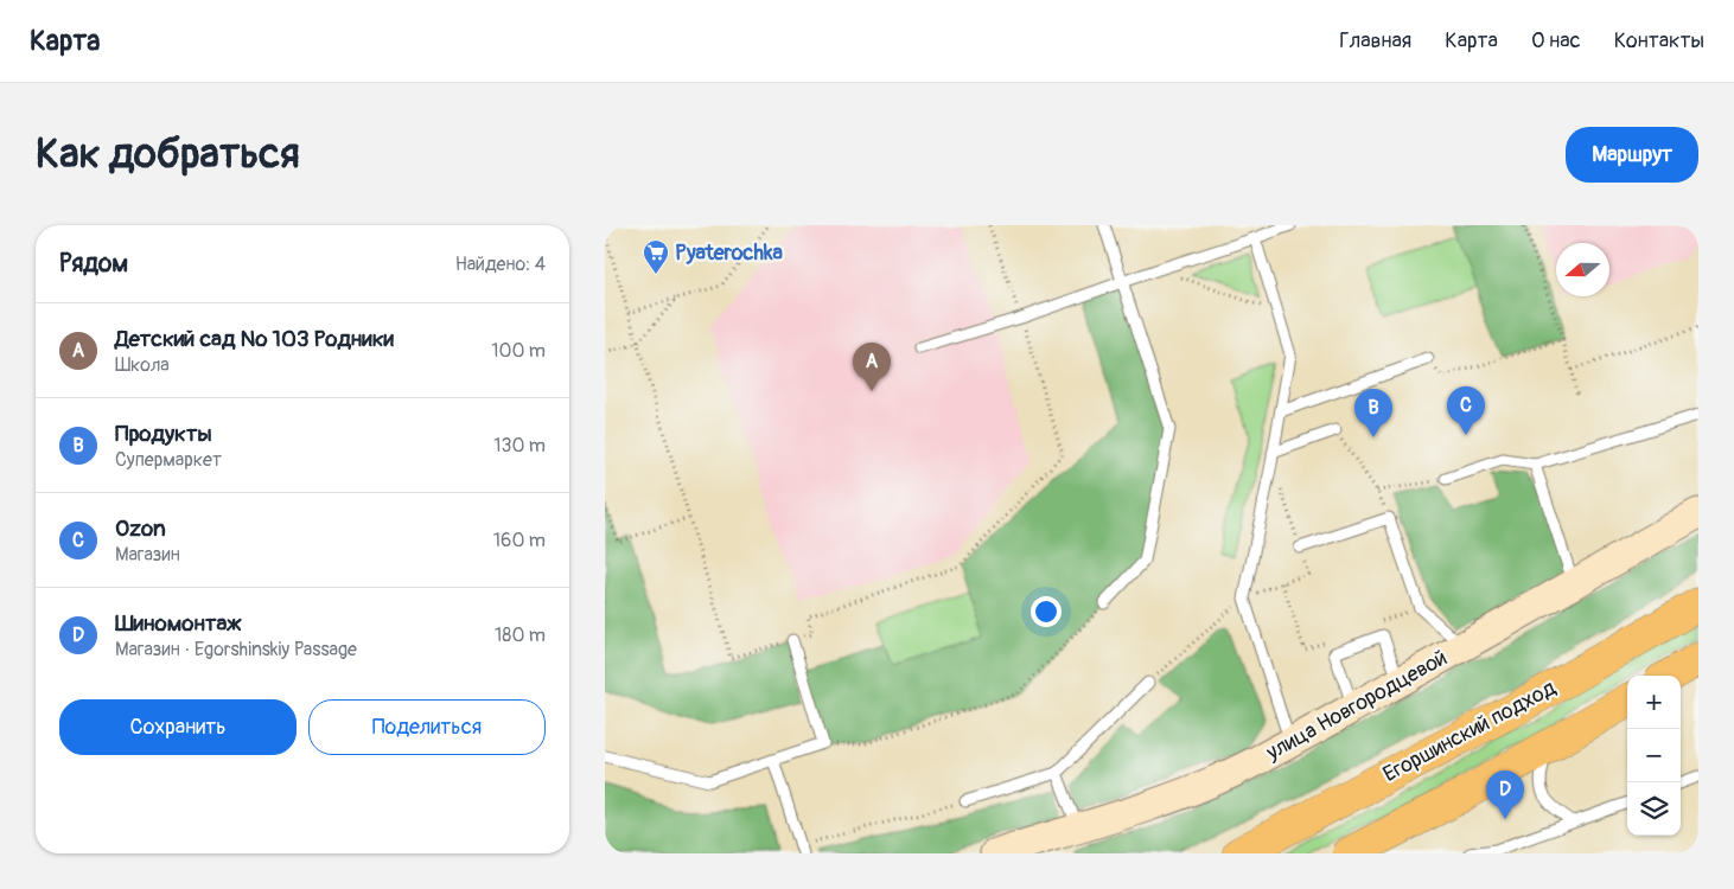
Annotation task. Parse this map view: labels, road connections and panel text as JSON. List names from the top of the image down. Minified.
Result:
{"streets":{"main road":["Егоршинский подход"],"street":["улица Новгородцевой"]},"places":{"supermarket":["Pyaterochka"]},"north":"left","page":{"header":"Карта","nav":["Главная","Карта","О нас","Контакты"],"buttons":["Маршрут",["Сохранить","Поделиться"]],"title":"Как добраться","heading":["Рядом","Найдено: 4"],"list":[{"mark":"A","name":"Детский сад № 103 Родники","note":"Школа","value":"100 m"},{"mark":"B","name":"Продукты","note":"Супермаркет","value":"130 m"},{"mark":"C","name":"Ozon","note":"Магазин","value":"160 m"},{"mark":"D","name":"Шиномонтаж","note":"Магазин · Egorshinskiy Passage","value":"180 m"}],"pins":["A","C","B","D"],"map_buttons":["+","−"]}}
